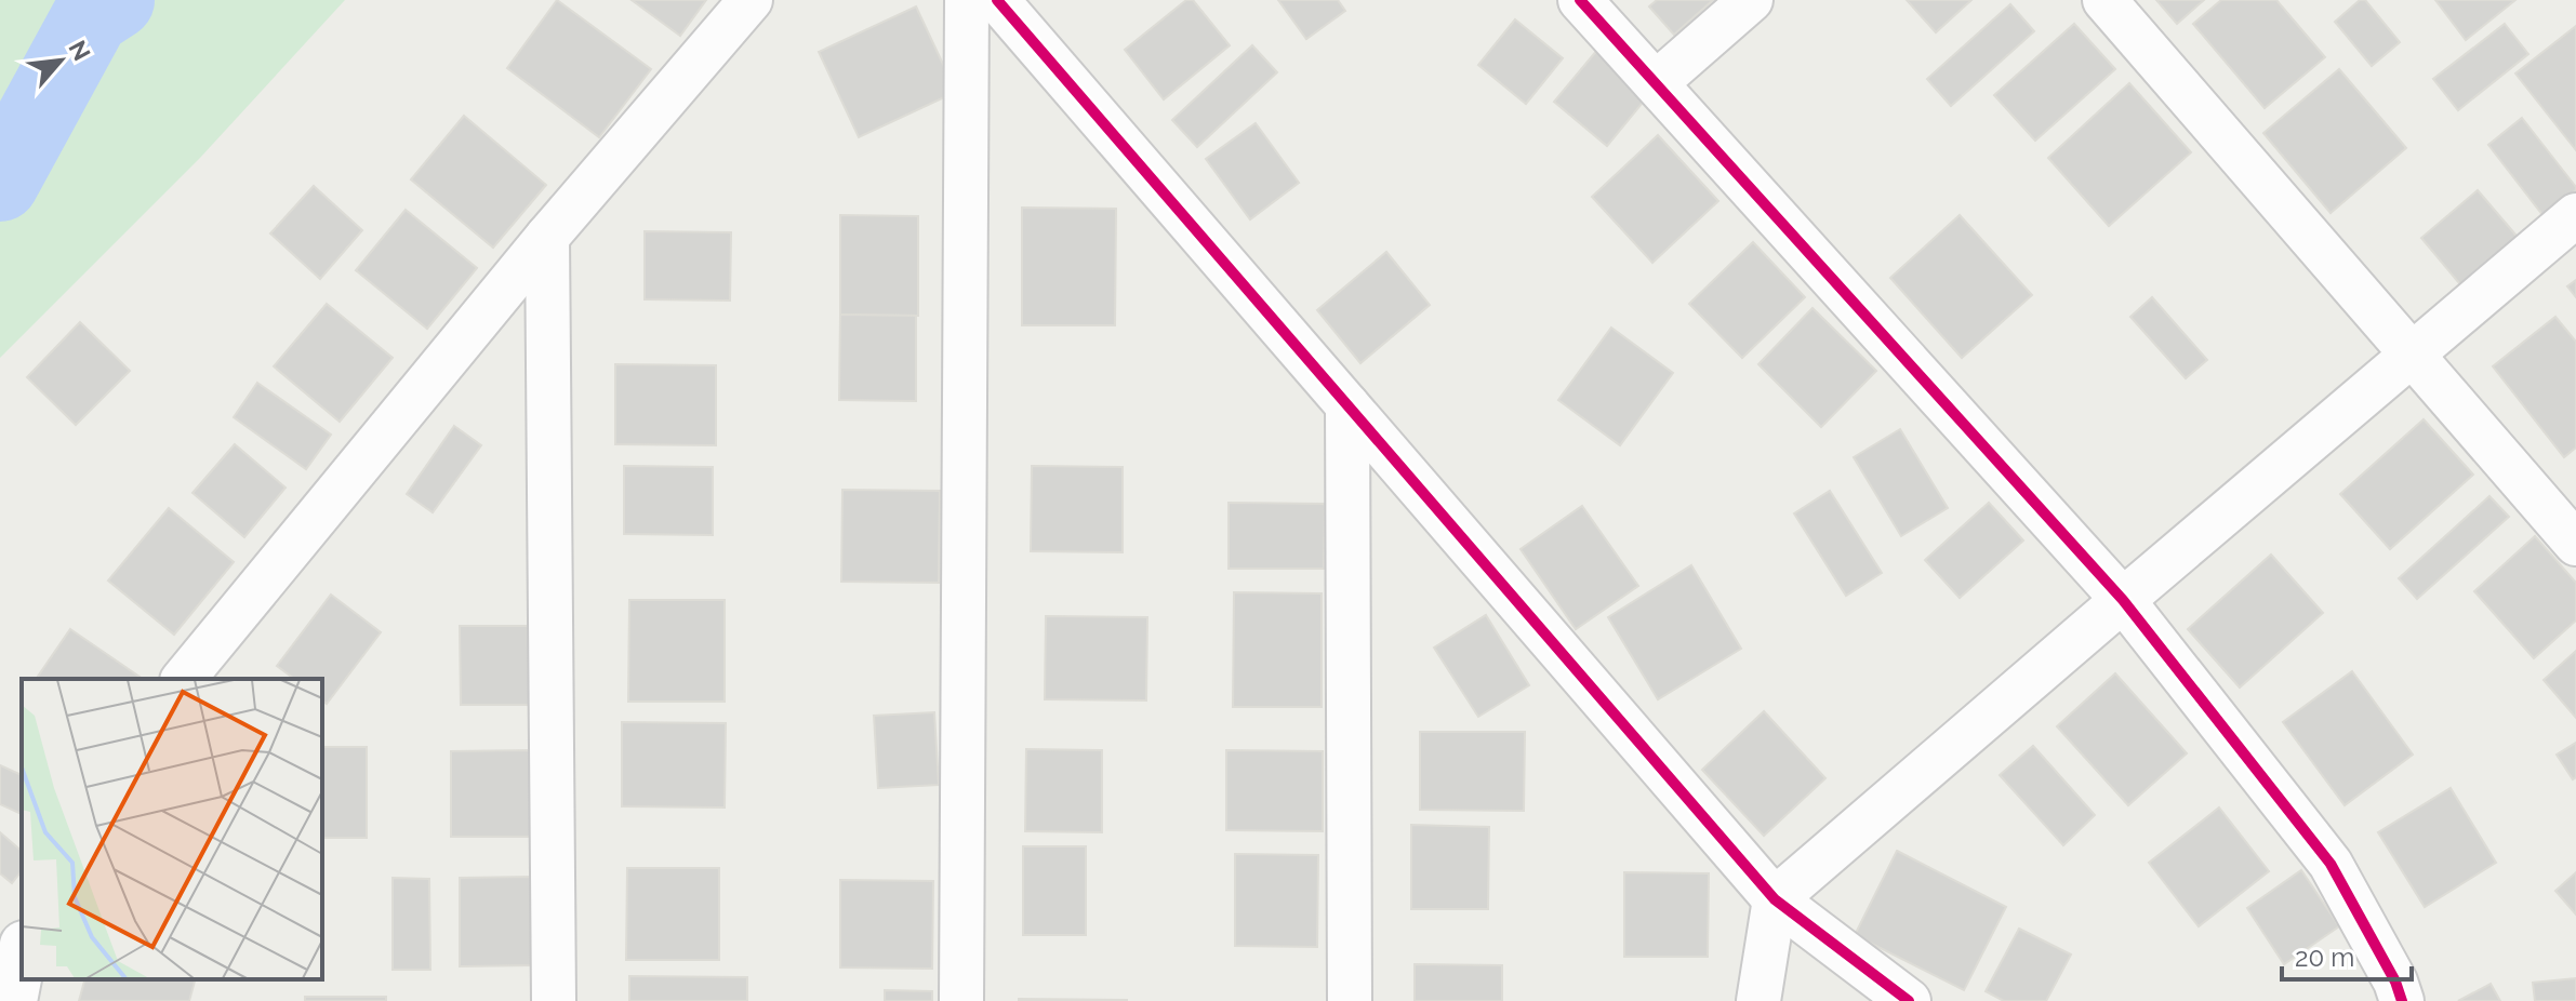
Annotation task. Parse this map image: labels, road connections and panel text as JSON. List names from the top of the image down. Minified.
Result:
{"scale_bar":"20 m","north":"top right"}
